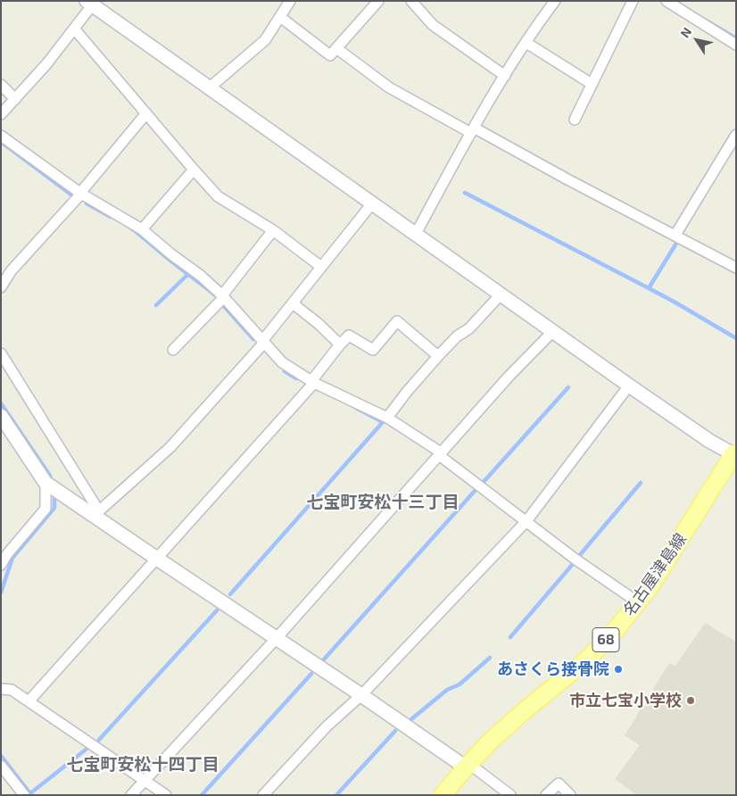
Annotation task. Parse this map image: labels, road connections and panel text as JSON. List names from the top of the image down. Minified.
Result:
{"streets":{"main road":["名古屋津島線","68"]},"districts":["七宝町安松十三丁目","七宝町安松十四丁目"],"places":["あさくら接骨院","市立七宝小学校"],"north":"top left"}
